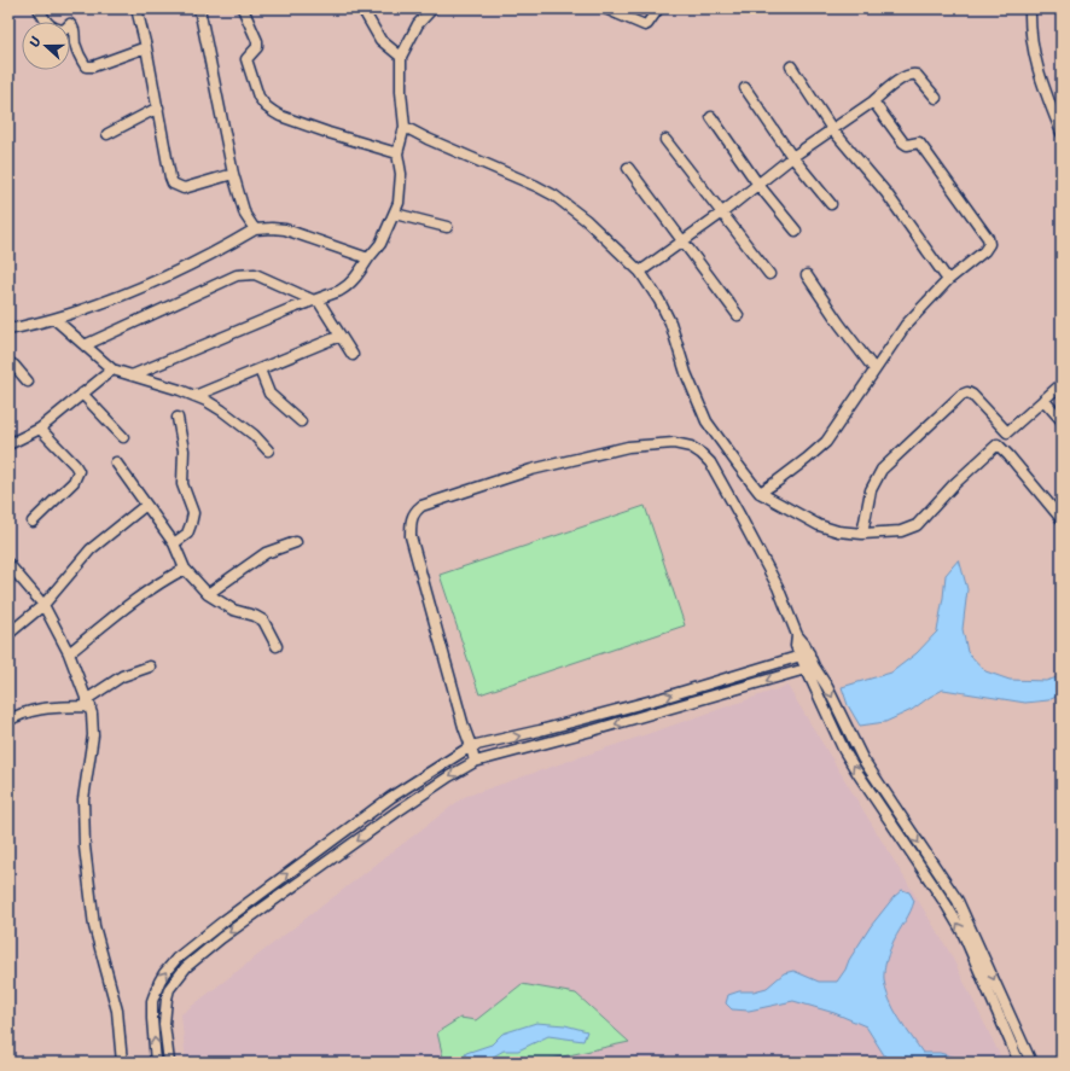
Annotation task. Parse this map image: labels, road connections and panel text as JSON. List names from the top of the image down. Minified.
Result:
{"north":"left"}
